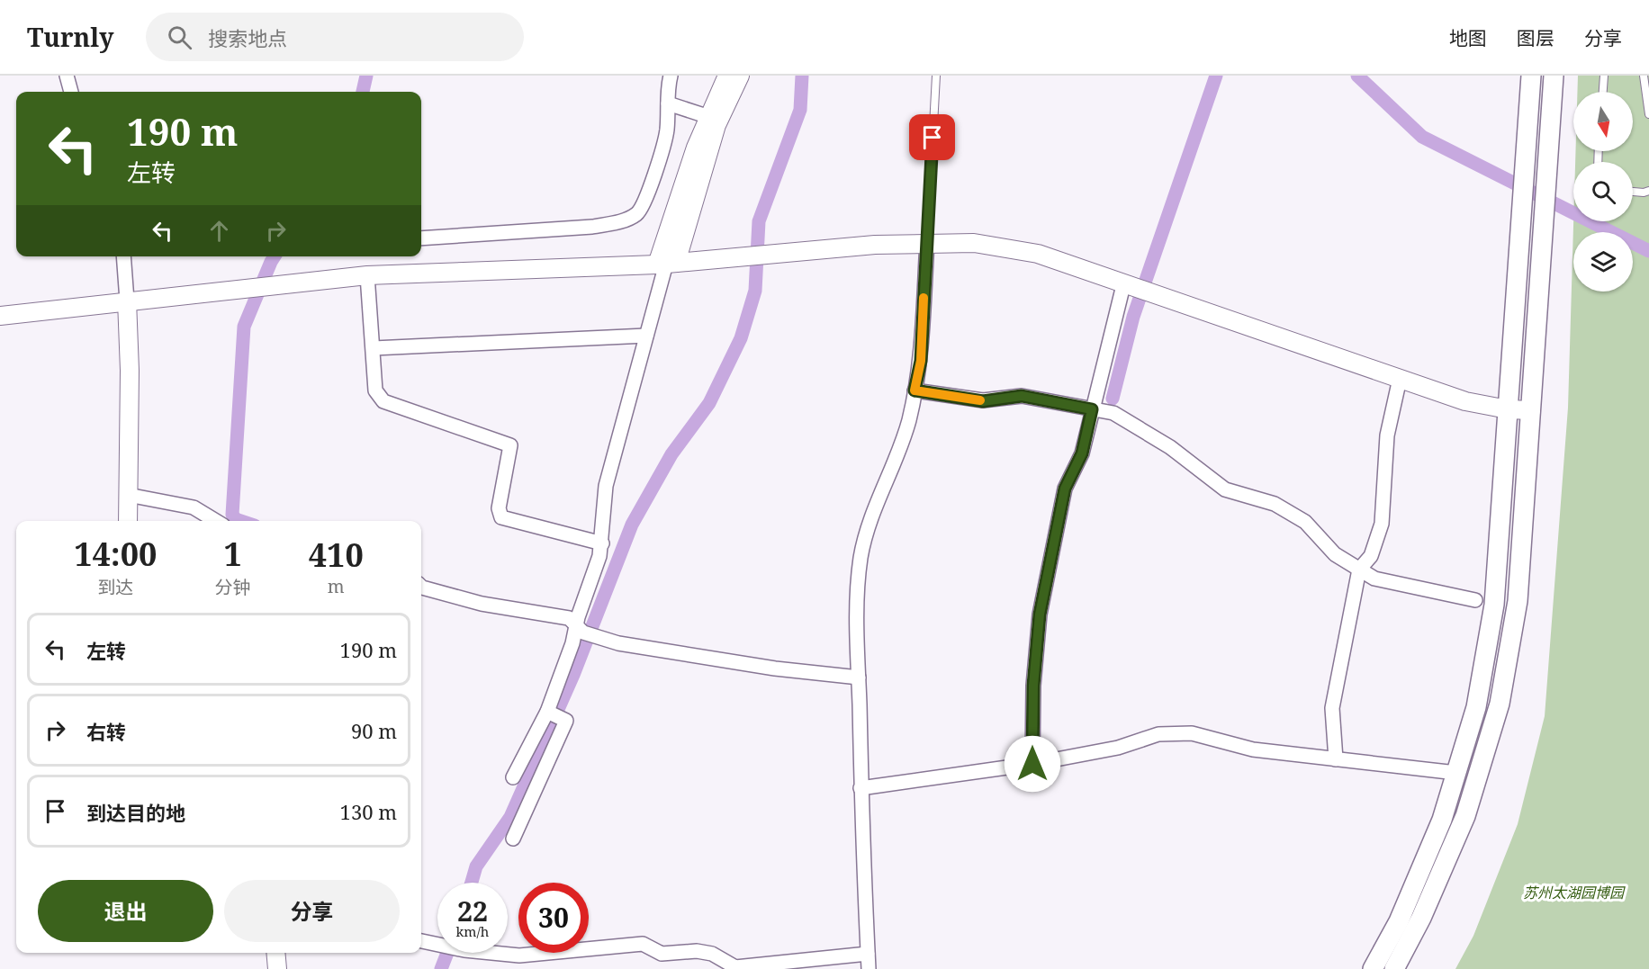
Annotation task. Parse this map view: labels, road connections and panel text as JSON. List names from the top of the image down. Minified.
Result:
{"parks":["苏州太湖园博园"],"north":"bottom","page":{"header":"Turnly","search":"搜索地点","nav":["地图","图层","分享"],"turn":["190 m","左转"],"eta":["14:00","到达","1","分钟","410","m"],"list":[{"name":"左转","value":"190 m"},{"name":"右转","value":"90 m"},{"name":"到达目的地","value":"130 m"}],"buttons":["退出","分享"],"speed":"22 km/h","limit":"30"}}
